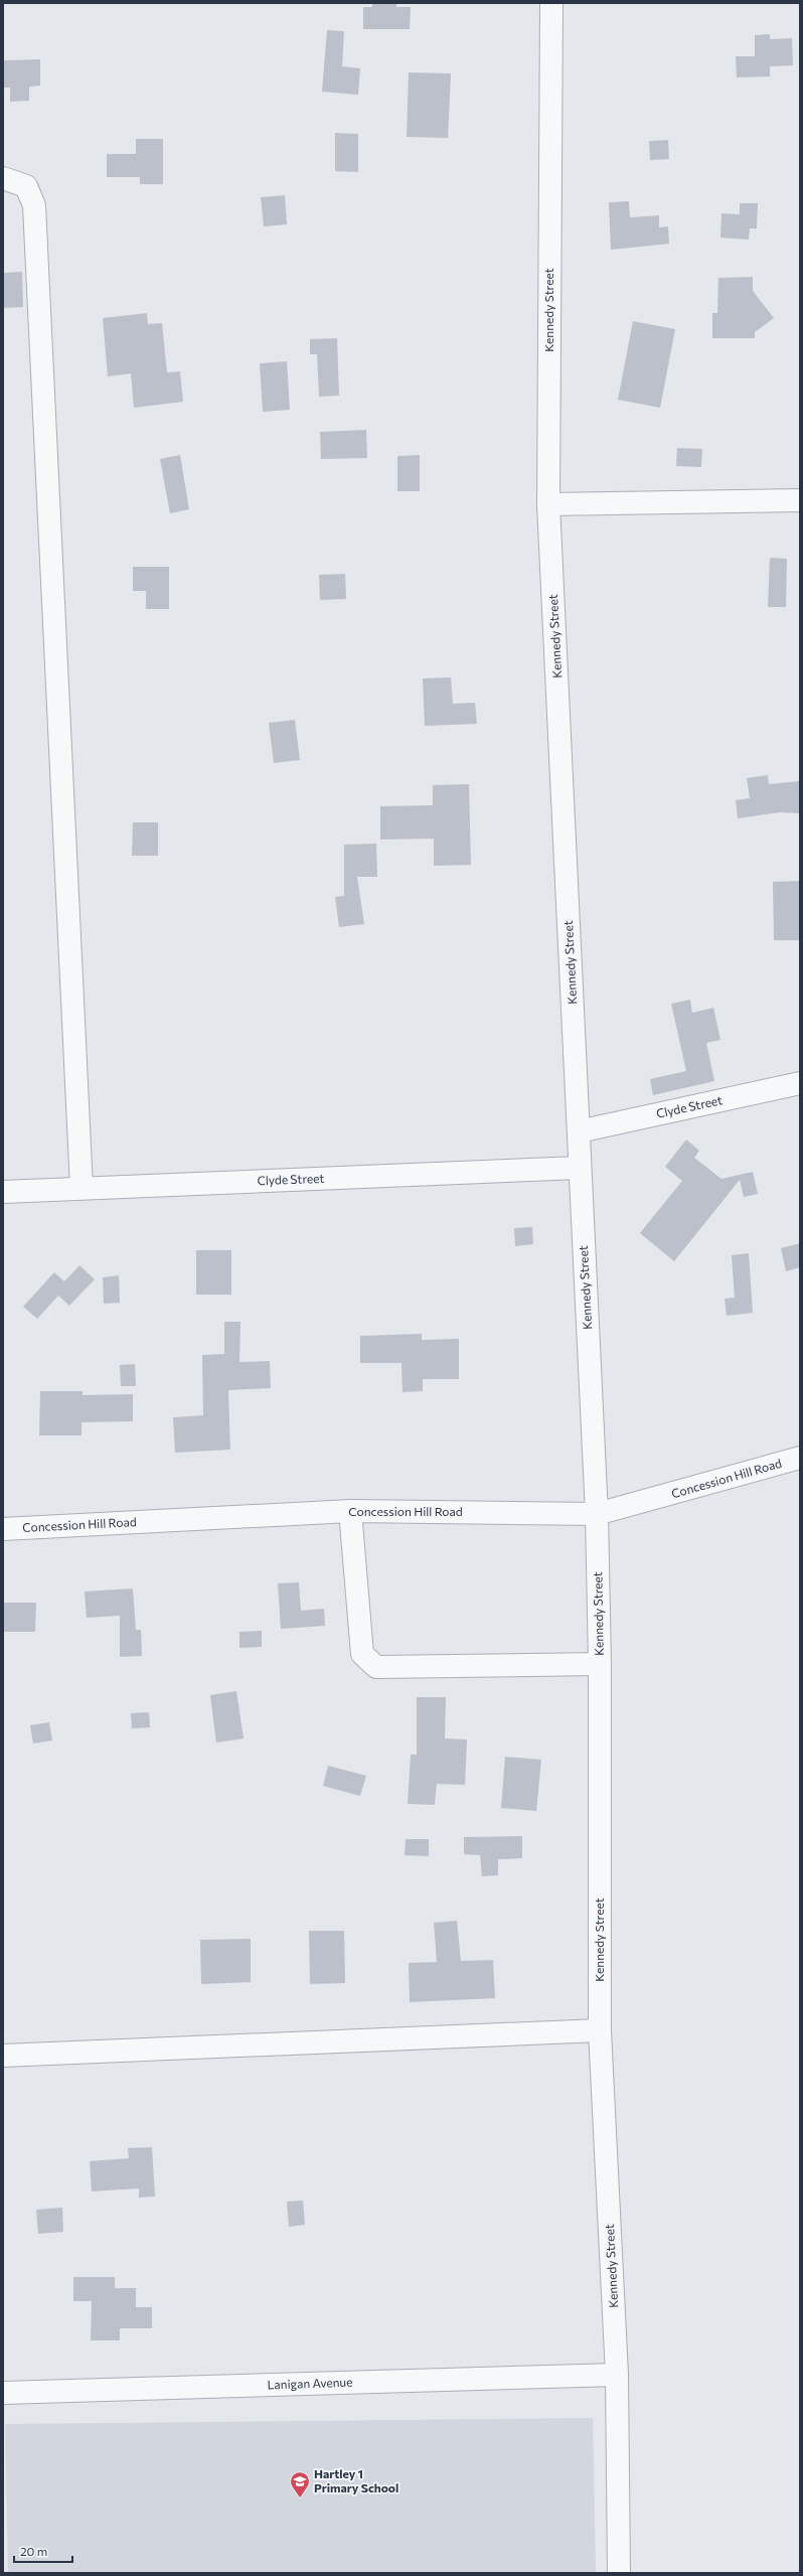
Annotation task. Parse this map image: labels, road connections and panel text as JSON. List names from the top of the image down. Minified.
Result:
{"streets":{"street":["Kennedy Street","Clyde Street","Concession Hill Road","Lanigan Avenue"]},"crossings":[["Kennedy Street","Clyde Street"],["Kennedy Street","Concession Hill Road"],["Kennedy Street","Lanigan Avenue"]],"places":{"school or university":["Hartley 1 Primary School"]},"scale_bar":"20 m"}
